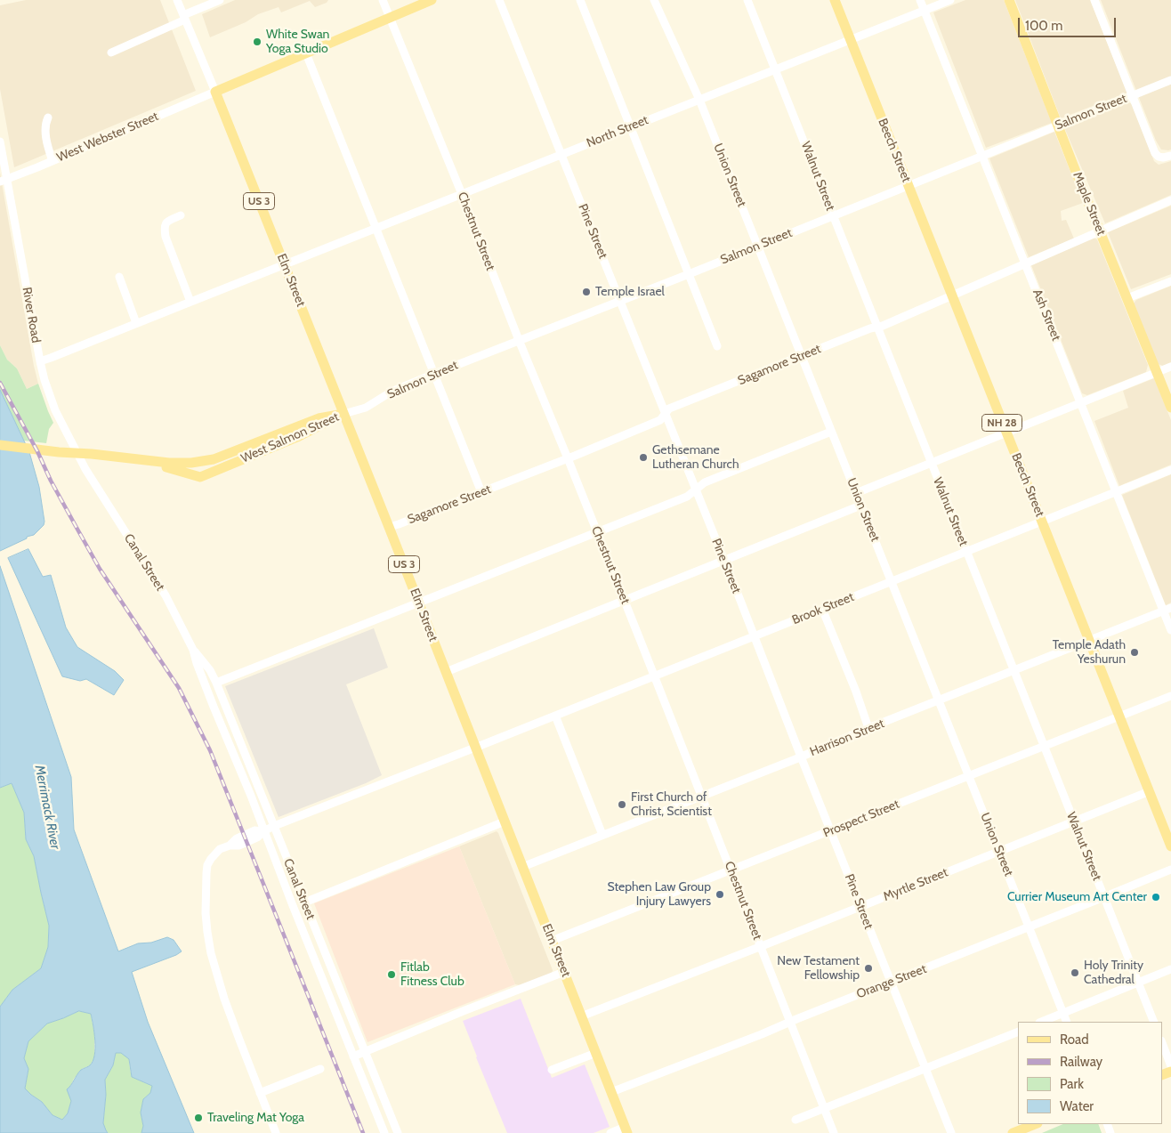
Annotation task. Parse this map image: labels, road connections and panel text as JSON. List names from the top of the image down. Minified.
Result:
{"streets":{"main road":["Beech Street","US 3","Maple Street","Elm Street","NH 28","West Salmon Street"],"street":["Salmon Street","North Street","West Webster Street","Union Street","Walnut Street","Chestnut Street","Pine Street","River Road","Ash Street","Sagamore Street","Canal Street","Brook Street","Harrison Street","Prospect Street","Myrtle Street","Orange Street"]},"crossings":[["Salmon Street","Beech Street"],["Salmon Street","Union Street"],["Salmon Street","Walnut Street"],["Salmon Street","Maple Street"],["Salmon Street","Chestnut Street"],["Salmon Street","Pine Street"],["Salmon Street","Elm Street"],["Salmon Street","Ash Street"],["Salmon Street","West Salmon Street"],["North Street","Beech Street"],["North Street","Union Street"],["North Street","Walnut Street"],["North Street","Chestnut Street"],["North Street","Pine Street"],["North Street","Elm Street"],["North Street","River Road"],["North Street","Ash Street"],["West Webster Street","Elm Street"],["West Webster Street","River Road"],["Beech Street","Sagamore Street"],["Beech Street","Brook Street"],["Beech Street","Harrison Street"],["Beech Street","Prospect Street"],["Beech Street","Myrtle Street"],["Union Street","Sagamore Street"],["Union Street","Brook Street"],["Union Street","Harrison Street"],["Union Street","Prospect Street"],["Union Street","Myrtle Street"],["Union Street","Orange Street"],["Walnut Street","Sagamore Street"],["Walnut Street","Brook Street"],["Walnut Street","Harrison Street"],["Walnut Street","Prospect Street"],["Walnut Street","Myrtle Street"],["Walnut Street","Orange Street"],["Maple Street","Sagamore Street"],["Chestnut Street","Sagamore Street"],["Chestnut Street","Brook Street"],["Chestnut Street","Harrison Street"],["Chestnut Street","Prospect Street"],["Chestnut Street","Myrtle Street"],["Chestnut Street","Orange Street"],["Pine Street","Sagamore Street"],["Pine Street","Brook Street"],["Pine Street","Harrison Street"],["Pine Street","Prospect Street"],["Pine Street","Myrtle Street"],["Pine Street","Orange Street"],["Elm Street","Sagamore Street"],["Elm Street","West Salmon Street"],["Elm Street","Brook Street"],["Elm Street","Harrison Street"],["Elm Street","Prospect Street"],["Elm Street","Myrtle Street"],["Elm Street","Orange Street"],["River Road","Canal Street"],["Ash Street","Sagamore Street"],["Ash Street","Brook Street"],["Ash Street","Harrison Street"],["Canal Street","Brook Street"]],"water":["Merrimack River"],"places":["White Swan Yoga Studio","Temple Israel","Gethsemane Lutheran Church","Temple Adath Yeshurun","First Church of Christ, Scientist","Stephen Law Group Injury Lawyers","Currier Museum Art Center","New Testament Fellowship","Holy Trinity Cathedral","Fitlab Fitness Club","Traveling Mat Yoga"],"legend":["Road","Railway","Park","Water"],"scale_bar":"100 m"}
